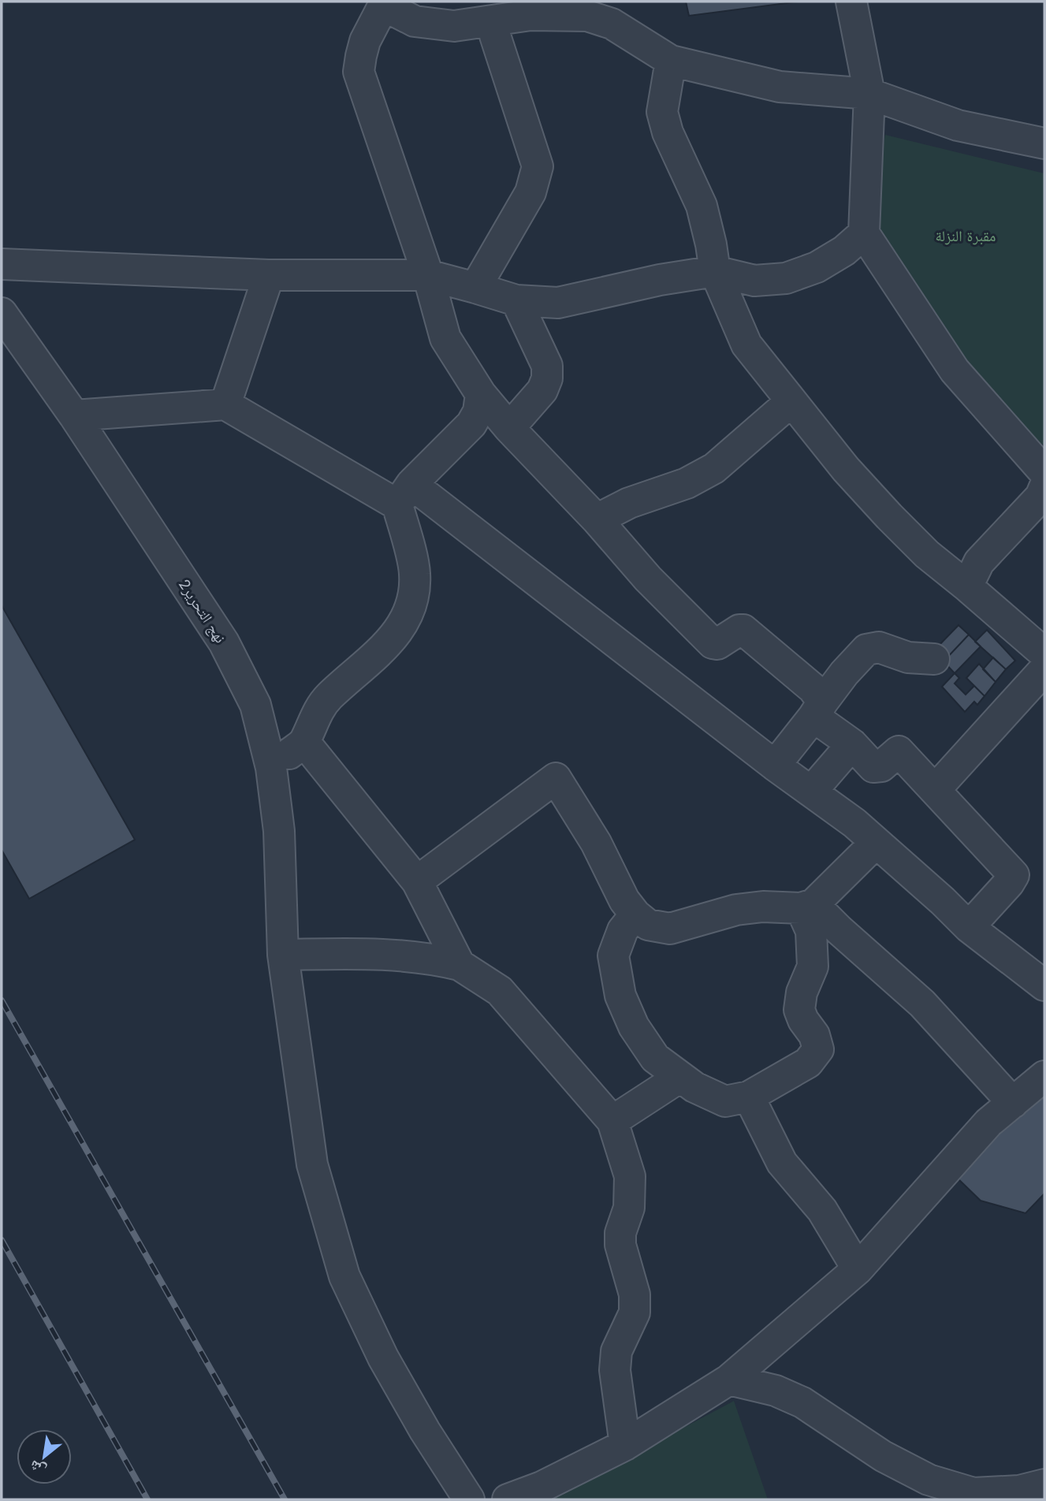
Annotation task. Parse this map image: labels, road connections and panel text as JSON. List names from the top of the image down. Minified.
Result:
{"streets":{"street":["نهج التحرير2"]},"parks":["مقبرة النزلة"],"north":"bottom left"}
